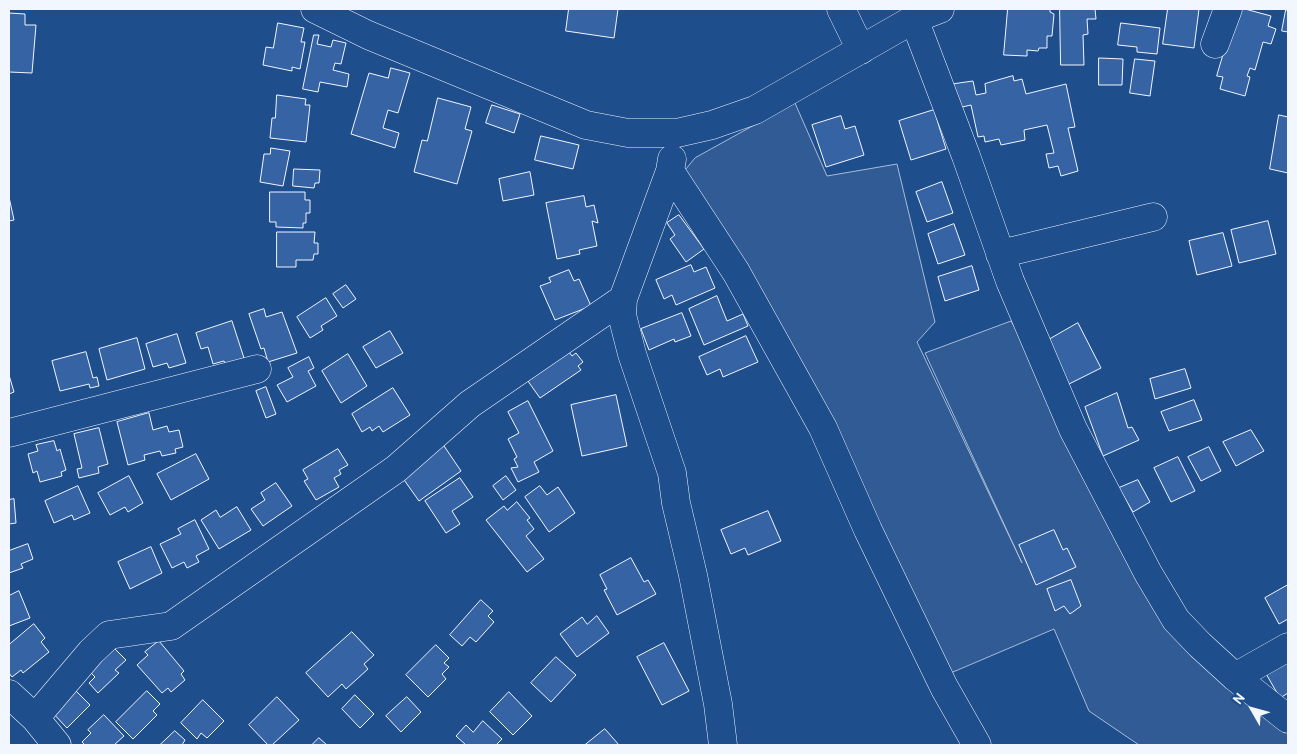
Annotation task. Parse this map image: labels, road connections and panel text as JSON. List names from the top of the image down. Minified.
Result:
{"north":"top left"}
